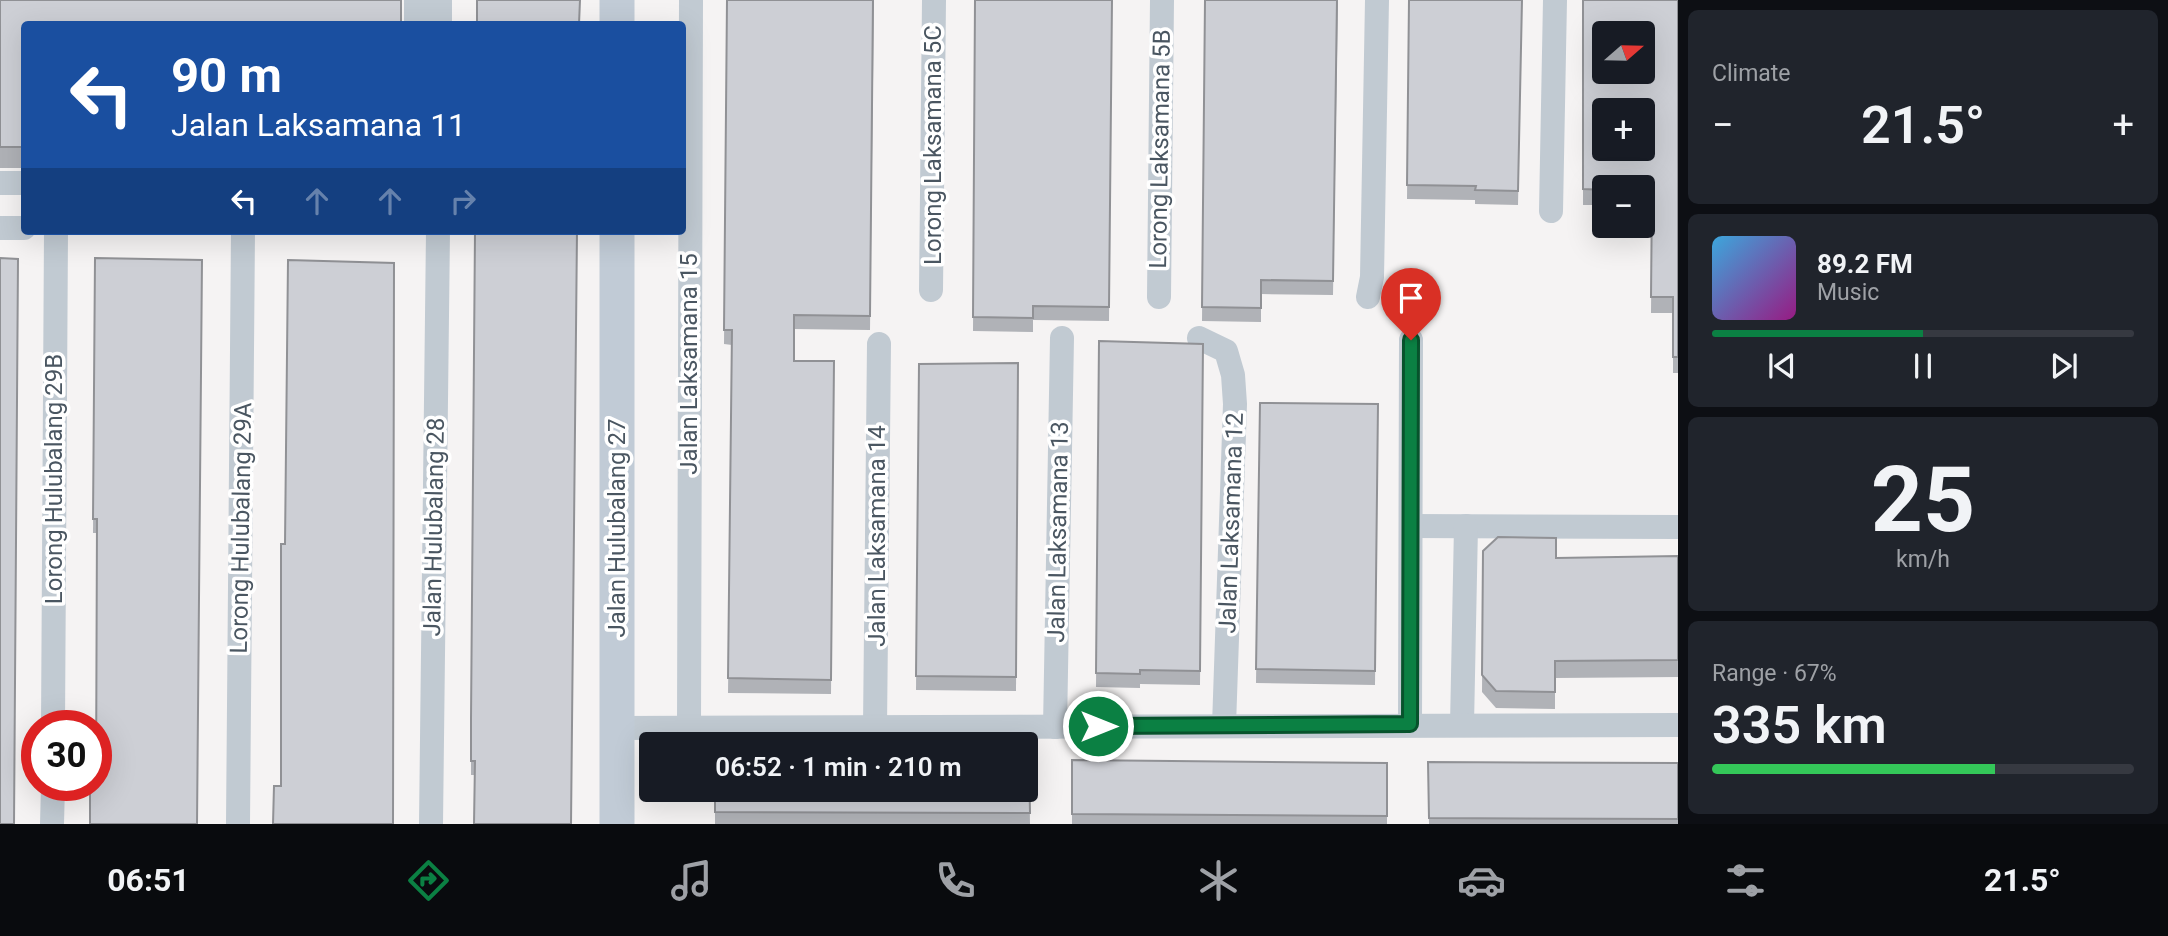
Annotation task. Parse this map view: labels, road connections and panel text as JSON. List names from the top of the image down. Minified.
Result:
{"streets":{"street":["Lorong Laksamana 5C","Lorong Laksamana 5B","Jalan Laksamana 15","Lorong Hulubalang 29B","Jalan Laksamana 12","Jalan Hulubalang 28","Lorong Hulubalang 29A","Jalan Hulubalang 27","Jalan Laksamana 13","Jalan Laksamana 14"]},"north":"right","page":{"tile":["Climate",["25","km/h"],["Range · 67%","335 km"]],"map_buttons":["+","−"],"turn":["90 m","Jalan Laksamana 11"],"heat":["−","21.5°","+"],"song":["89.2 FM","Music"],"limit":"30","trip":"06:52 · 1 min · 210 m","tabs":["06:51","21.5°"]}}
